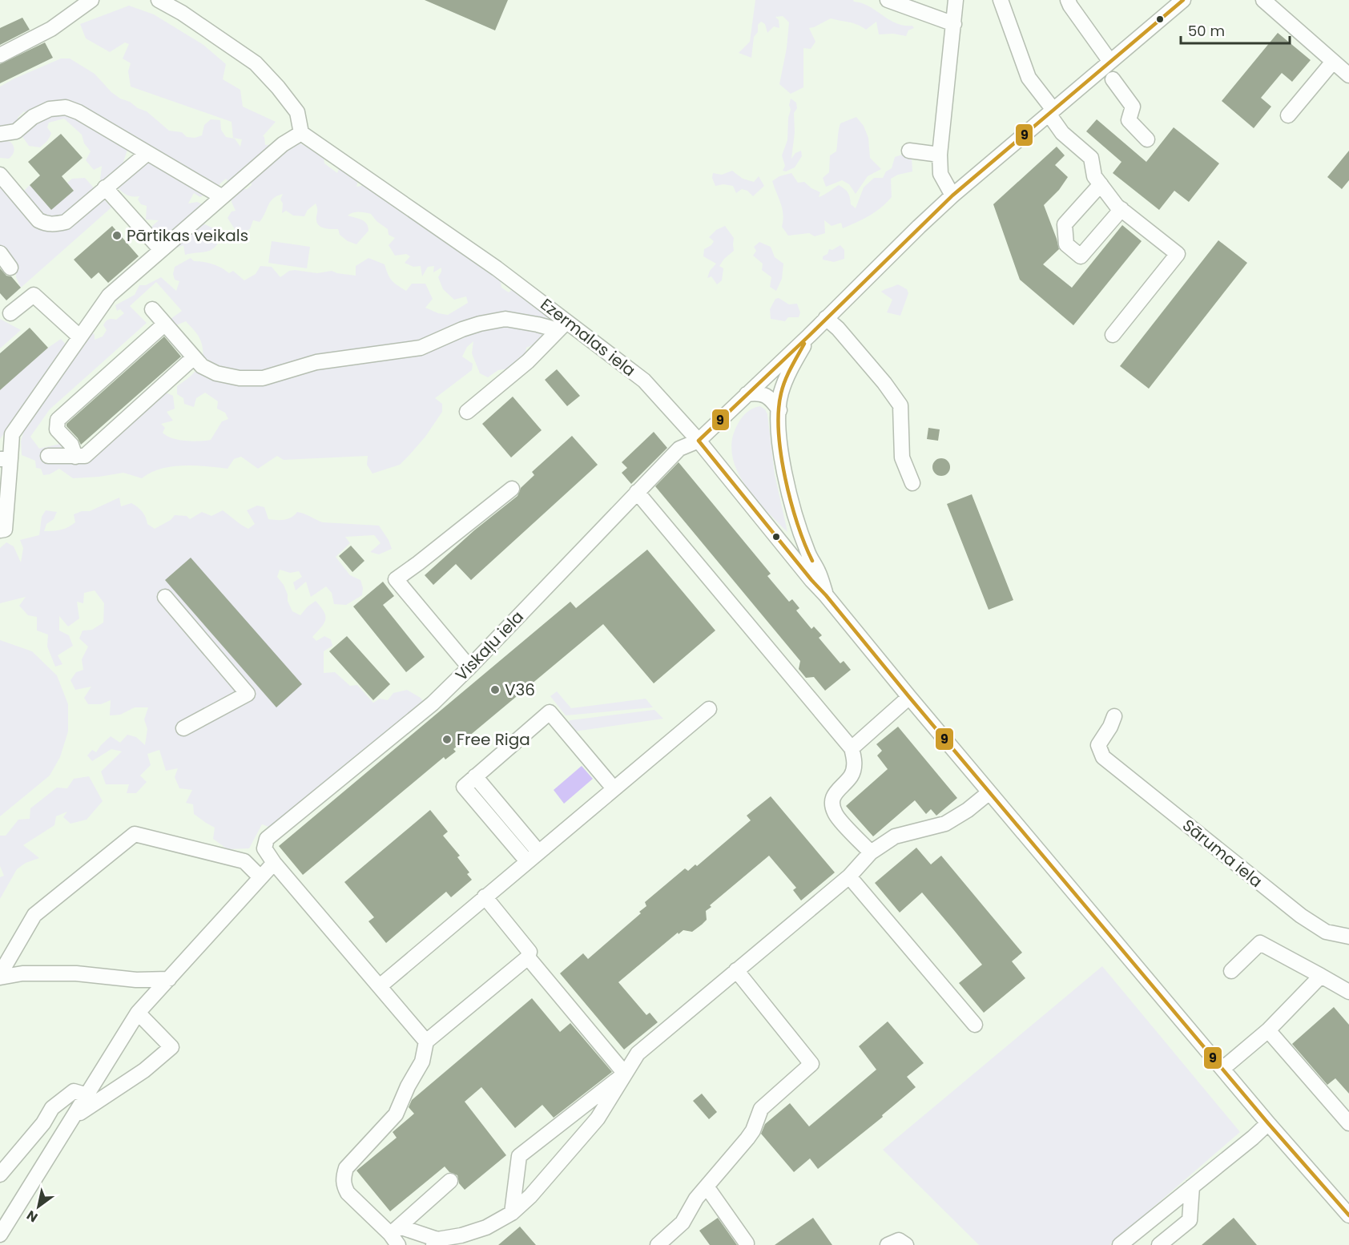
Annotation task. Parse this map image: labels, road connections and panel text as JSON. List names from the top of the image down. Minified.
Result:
{"streets":{"street":["Ezermalas iela","Viskaļu iela","Sāruma iela"]},"crossings":[["Ezermalas iela","Viskaļu iela"]],"places":["Pārtikas veikals","V36","Free Riga"],"lines":["transit line 9"],"scale_bar":"50 m","north":"bottom left"}
